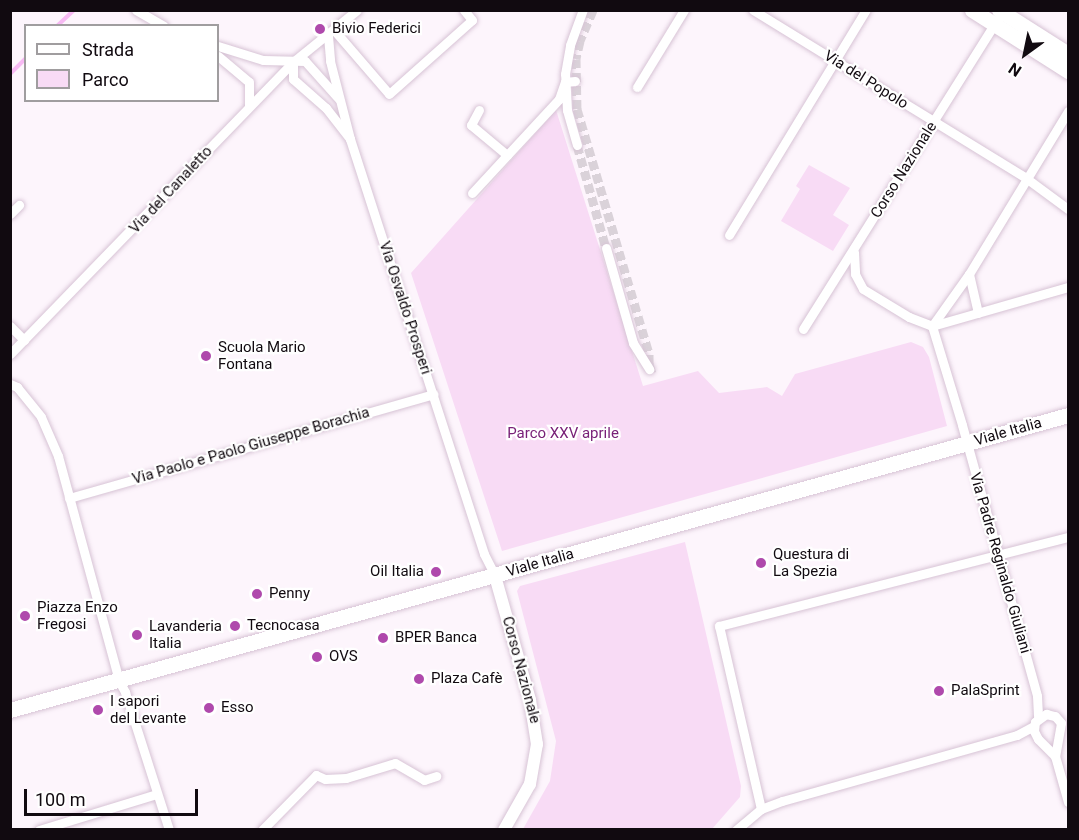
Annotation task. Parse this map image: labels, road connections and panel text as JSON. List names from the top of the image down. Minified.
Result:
{"streets":{"main road":["Viale Italia"],"street":["Via del Popolo","Corso Nazionale","Via del Canaletto","Via Osvaldo Prosperi","Via Paolo e Paolo Giuseppe Borachia","Via Padre Reginaldo Giuliani"]},"crossings":[["Via del Popolo","Corso Nazionale"],["Corso Nazionale","Via Osvaldo Prosperi"],["Corso Nazionale","Viale Italia"],["Via del Canaletto","Via Osvaldo Prosperi"],["Via Osvaldo Prosperi","Viale Italia"],["Via Osvaldo Prosperi","Via Paolo e Paolo Giuseppe Borachia"],["Viale Italia","Via Padre Reginaldo Giuliani"]],"parks":["Parco XXV aprile"],"places":["Bivio Federici","Scuola Mario Fontana","Questura di La Spezia","Oil Italia","Penny","Piazza Enzo Fregosi","Tecnocasa","Lavanderia Italia","BPER Banca","OVS","Plaza Cafè","PalaSprint","Esso","I sapori del Levante"],"legend":["Strada","Parco"],"scale_bar":"100 m","north":"bottom left"}
